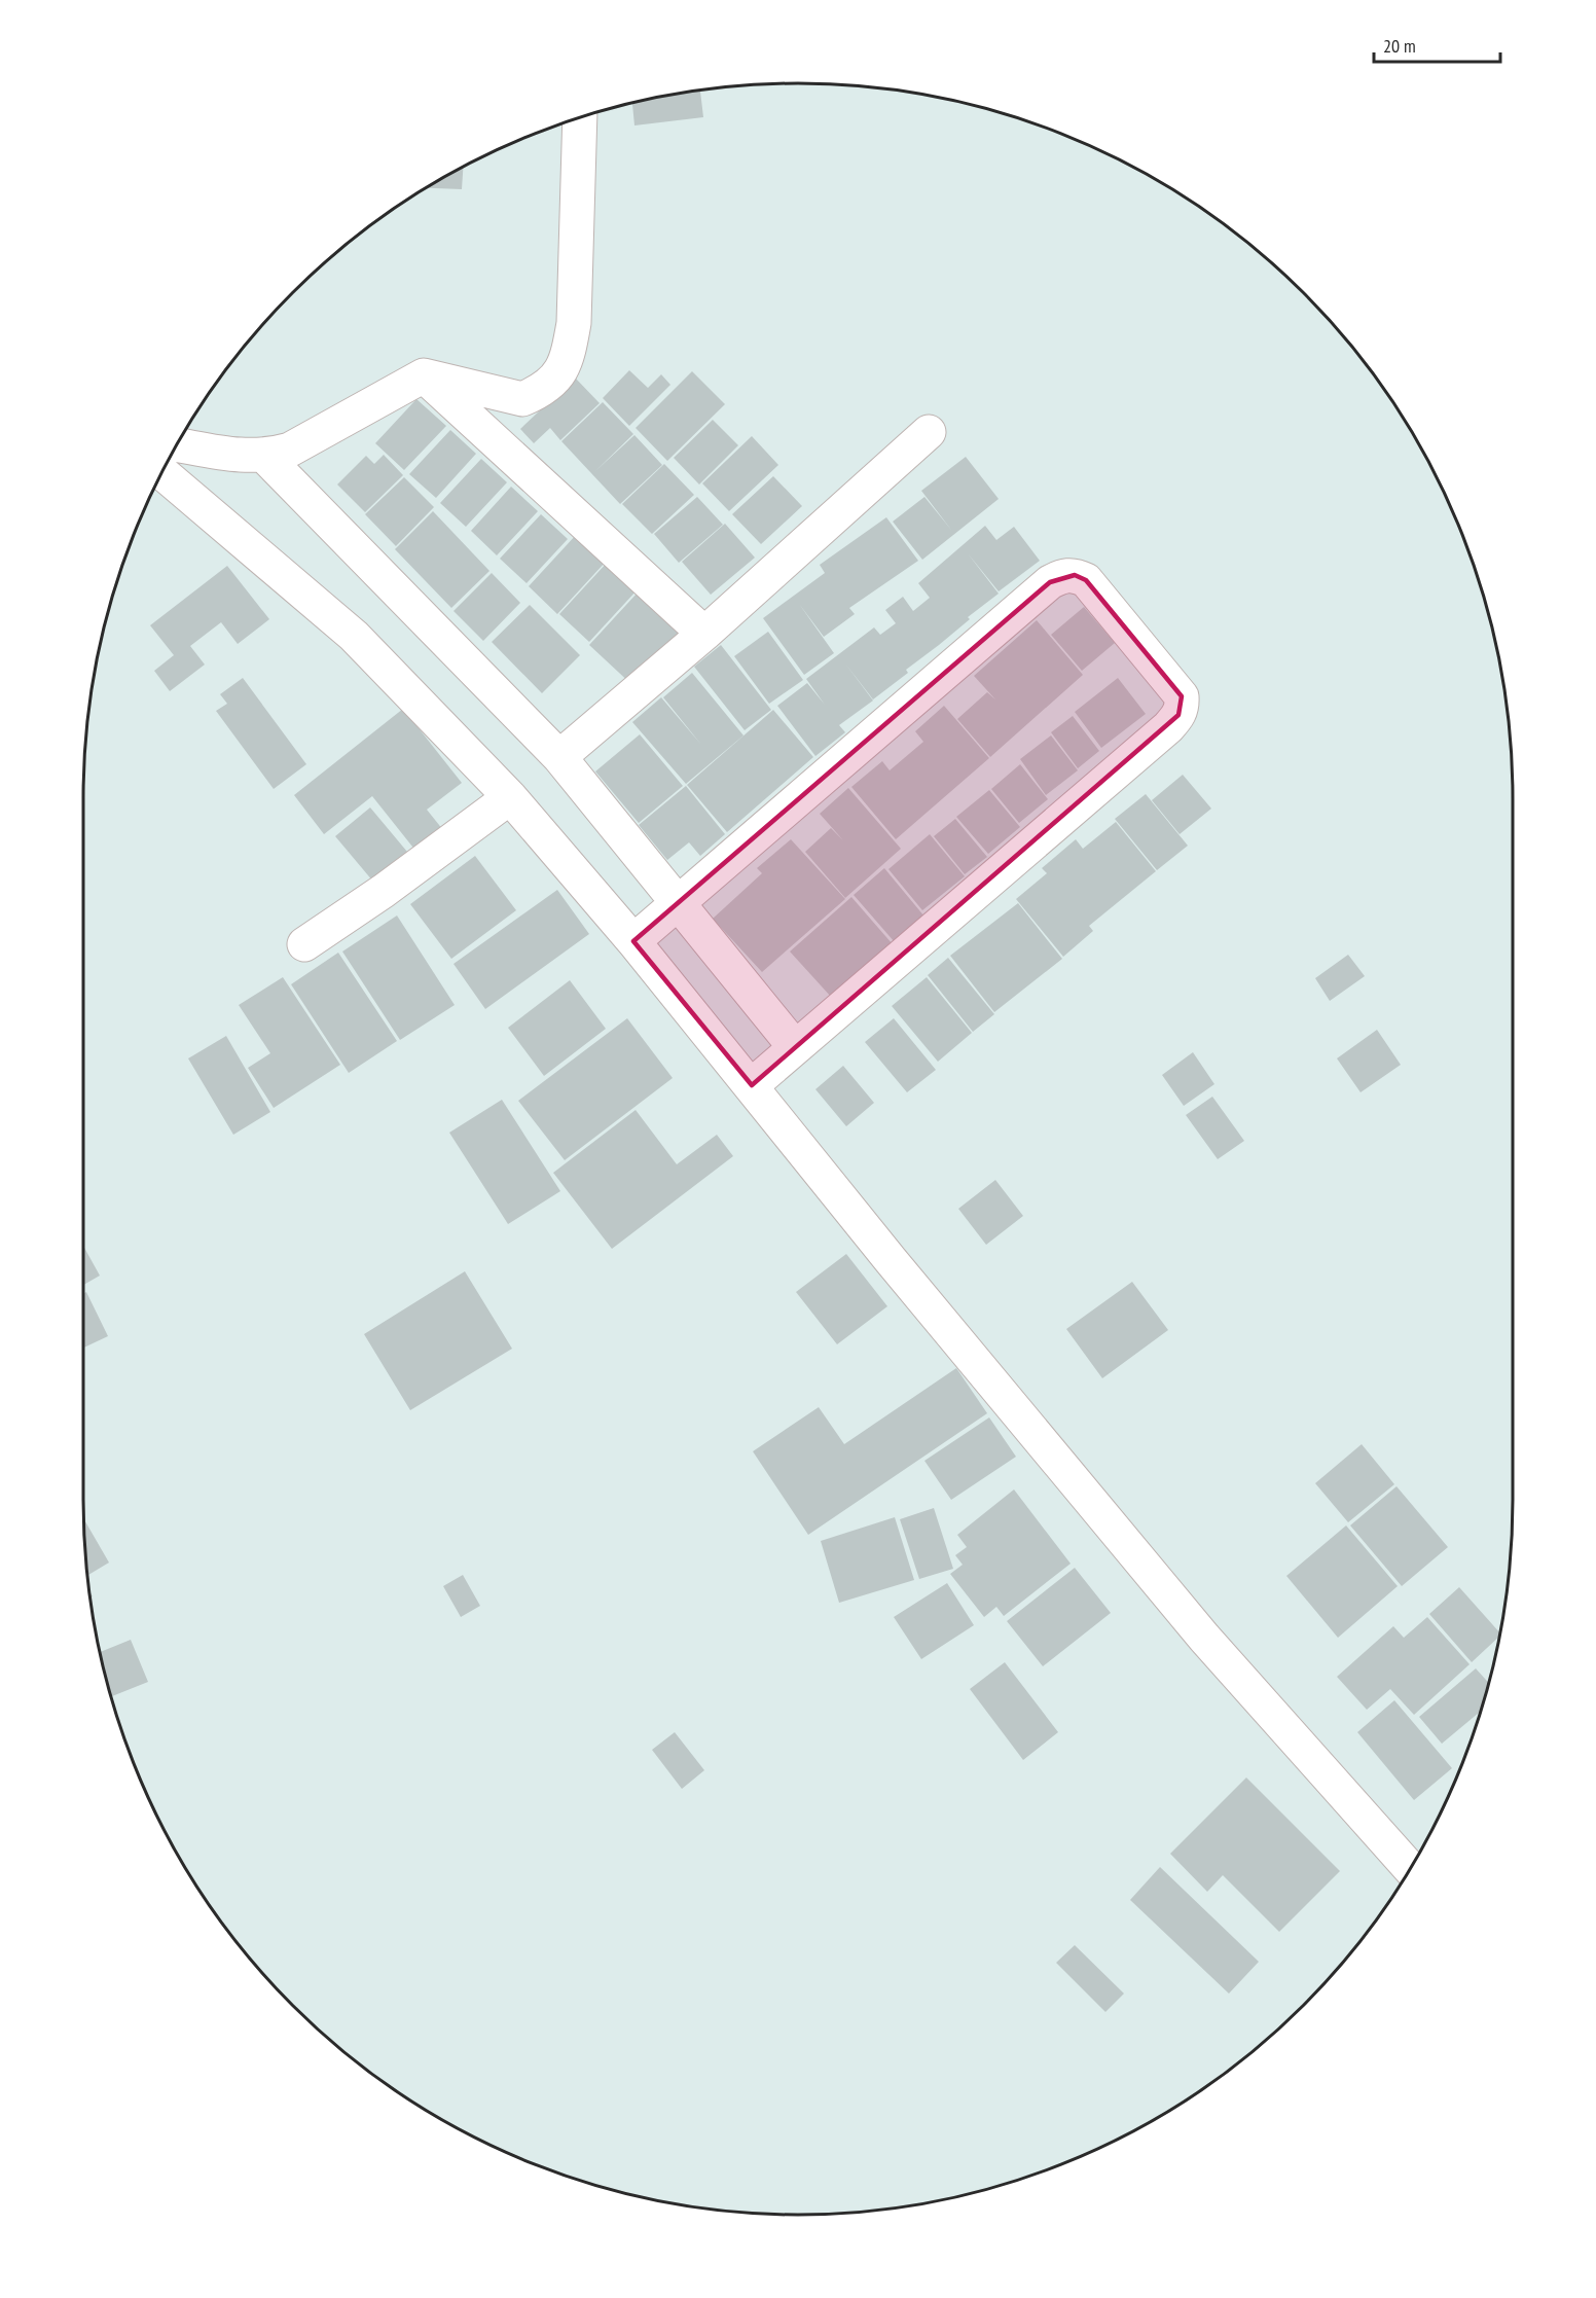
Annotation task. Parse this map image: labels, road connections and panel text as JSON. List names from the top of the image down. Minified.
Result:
{"scale_bar":"20 m"}
